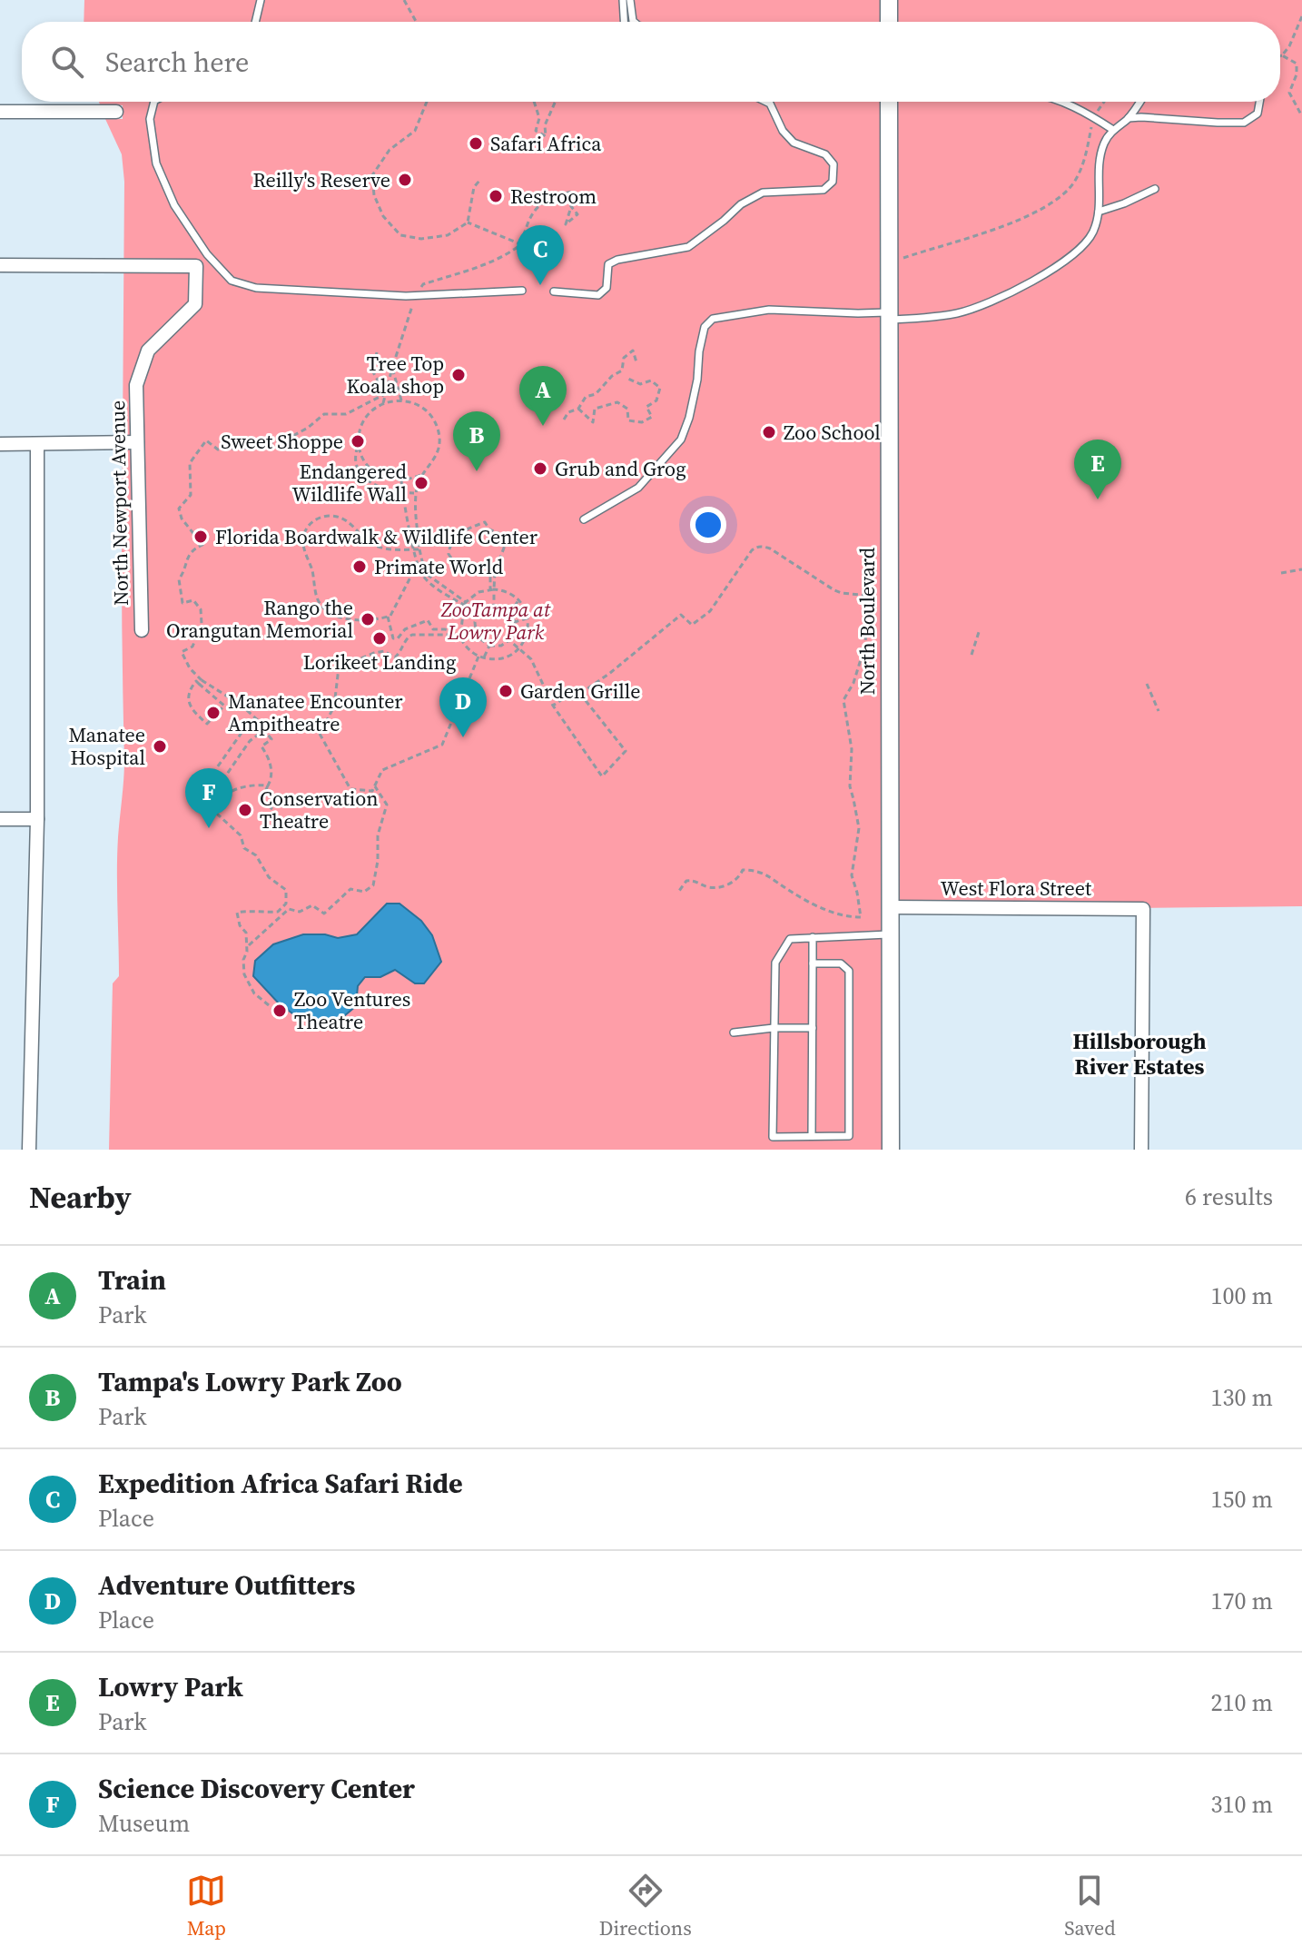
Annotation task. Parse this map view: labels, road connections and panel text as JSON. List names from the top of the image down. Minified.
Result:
{"streets":{"street":["North Newport Avenue","North Boulevard","West Flora Street"]},"crossings":[["North Boulevard","West Flora Street"]],"districts":["Hillsborough River Estates"],"parks":["ZooTampa at Lowry Park"],"places":["Safari Africa","Reilly's Reserve","Restroom","Tree Top Koala shop","Zoo School","Sweet Shoppe","Grub and Grog","Endangered Wildlife Wall","Florida Boardwalk & Wildlife Center","Primate World","Rango the Orangutan Memorial","Lorikeet Landing","Garden Grille","Manatee Encounter Ampitheatre","Manatee Hospital","Conservation Theatre","Zoo Ventures Theatre"],"page":{"search":"Search here","pins":["C","A","B","E","D","F"],"heading":["Nearby","6 results"],"list":[{"mark":"A","name":"Train","note":"Park","value":"100 m"},{"mark":"B","name":"Tampa's Lowry Park Zoo","note":"Park","value":"130 m"},{"mark":"C","name":"Expedition Africa Safari Ride","note":"Place","value":"150 m"},{"mark":"D","name":"Adventure Outfitters","note":"Place","value":"170 m"},{"mark":"E","name":"Lowry Park","note":"Park","value":"210 m"},{"mark":"F","name":"Science Discovery Center","note":"Museum","value":"310 m"}],"nav":["Map","Directions","Saved"]}}
